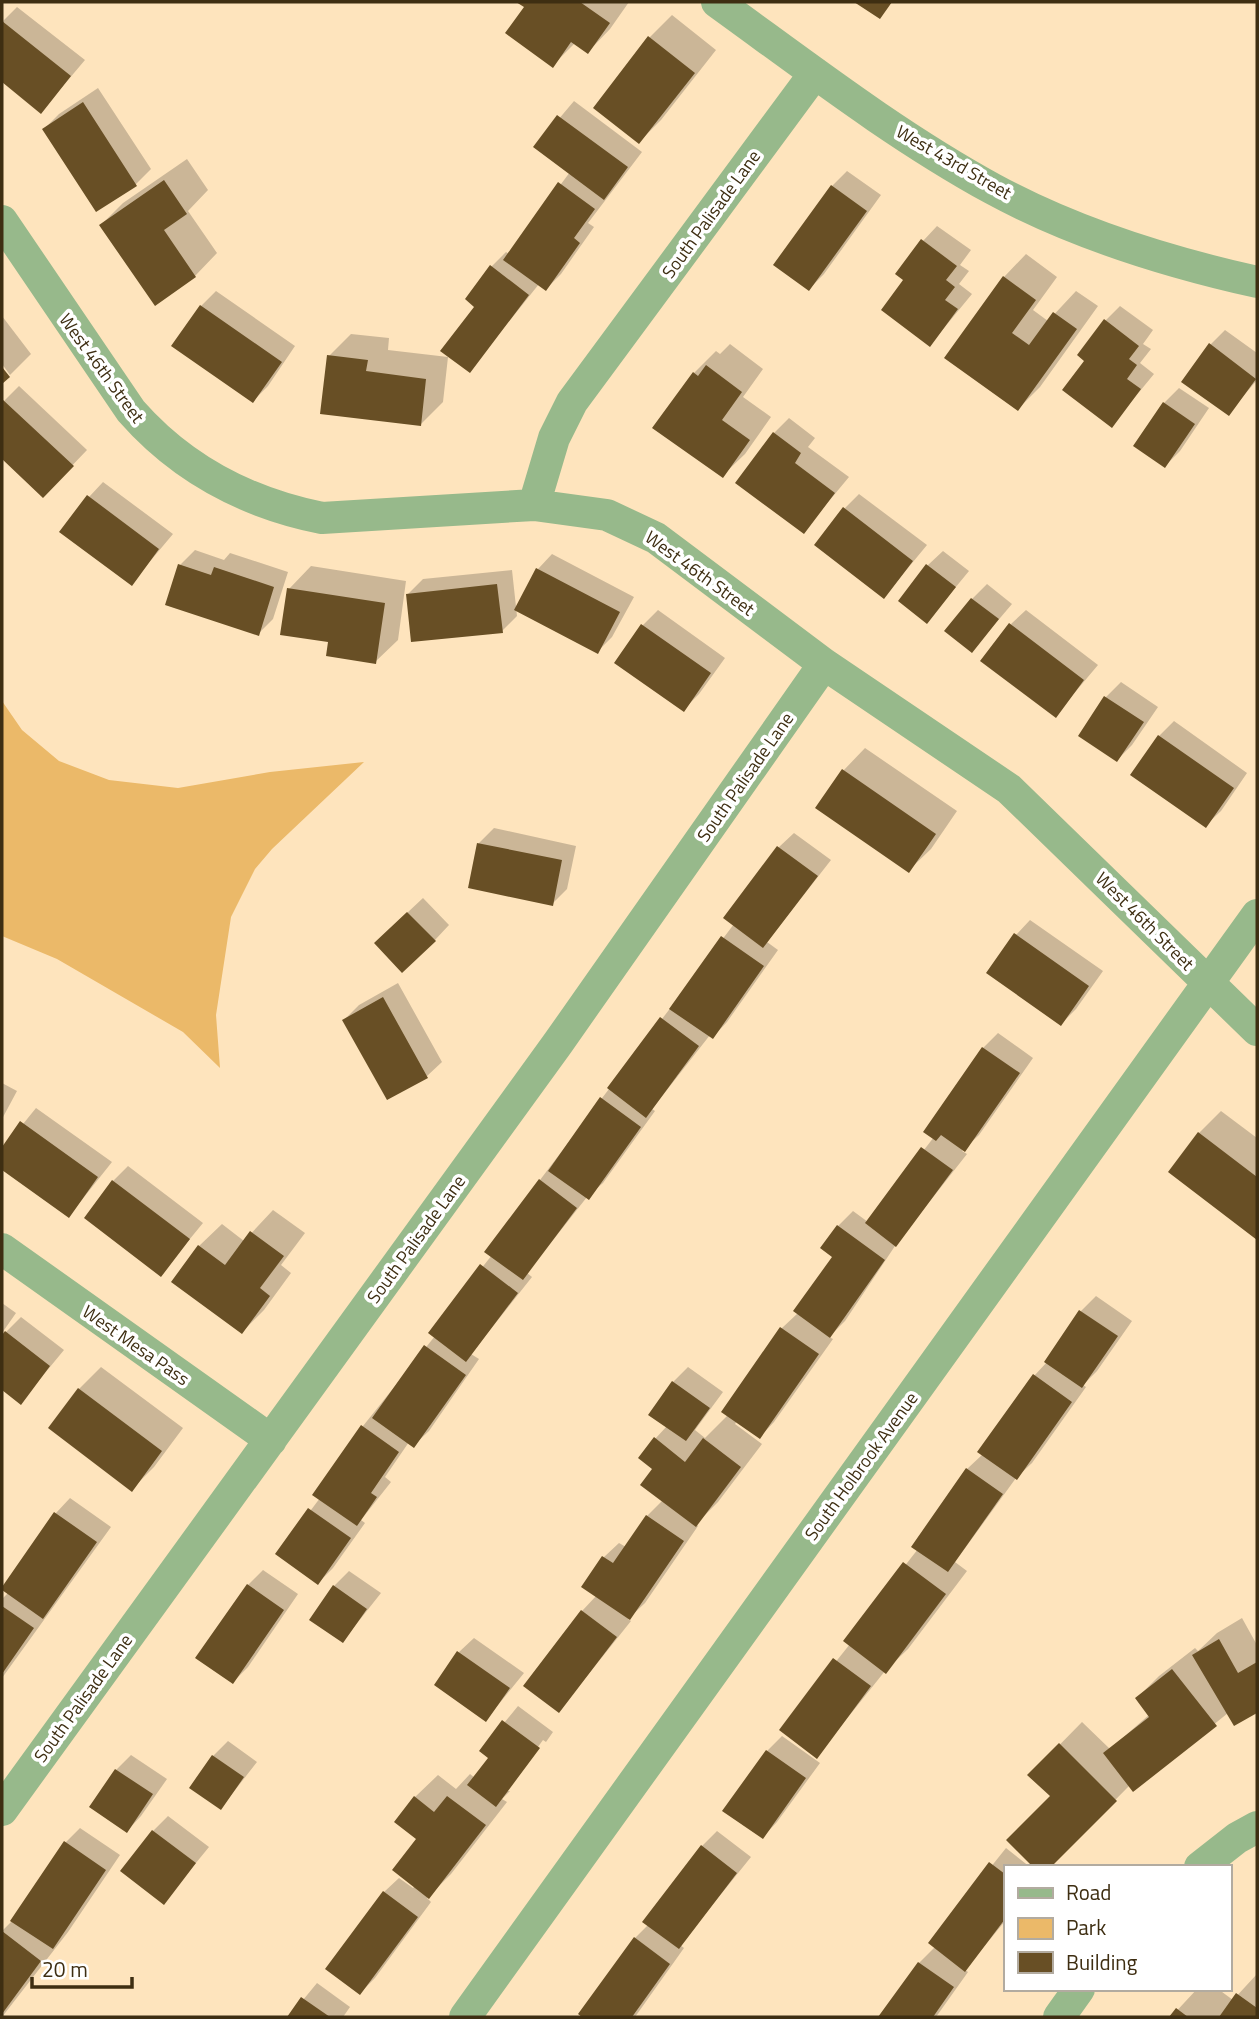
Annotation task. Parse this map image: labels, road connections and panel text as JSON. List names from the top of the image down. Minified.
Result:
{"streets":{"street":["West 43rd Street","South Palisade Lane","West 46th Street","West Mesa Pass","South Holbrook Avenue"]},"crossings":[["West 43rd Street","South Palisade Lane"],["South Palisade Lane","West 46th Street"],["South Palisade Lane","West Mesa Pass"],["West 46th Street","South Holbrook Avenue"]],"legend":["Road","Park","Building"],"scale_bar":"20 m"}
